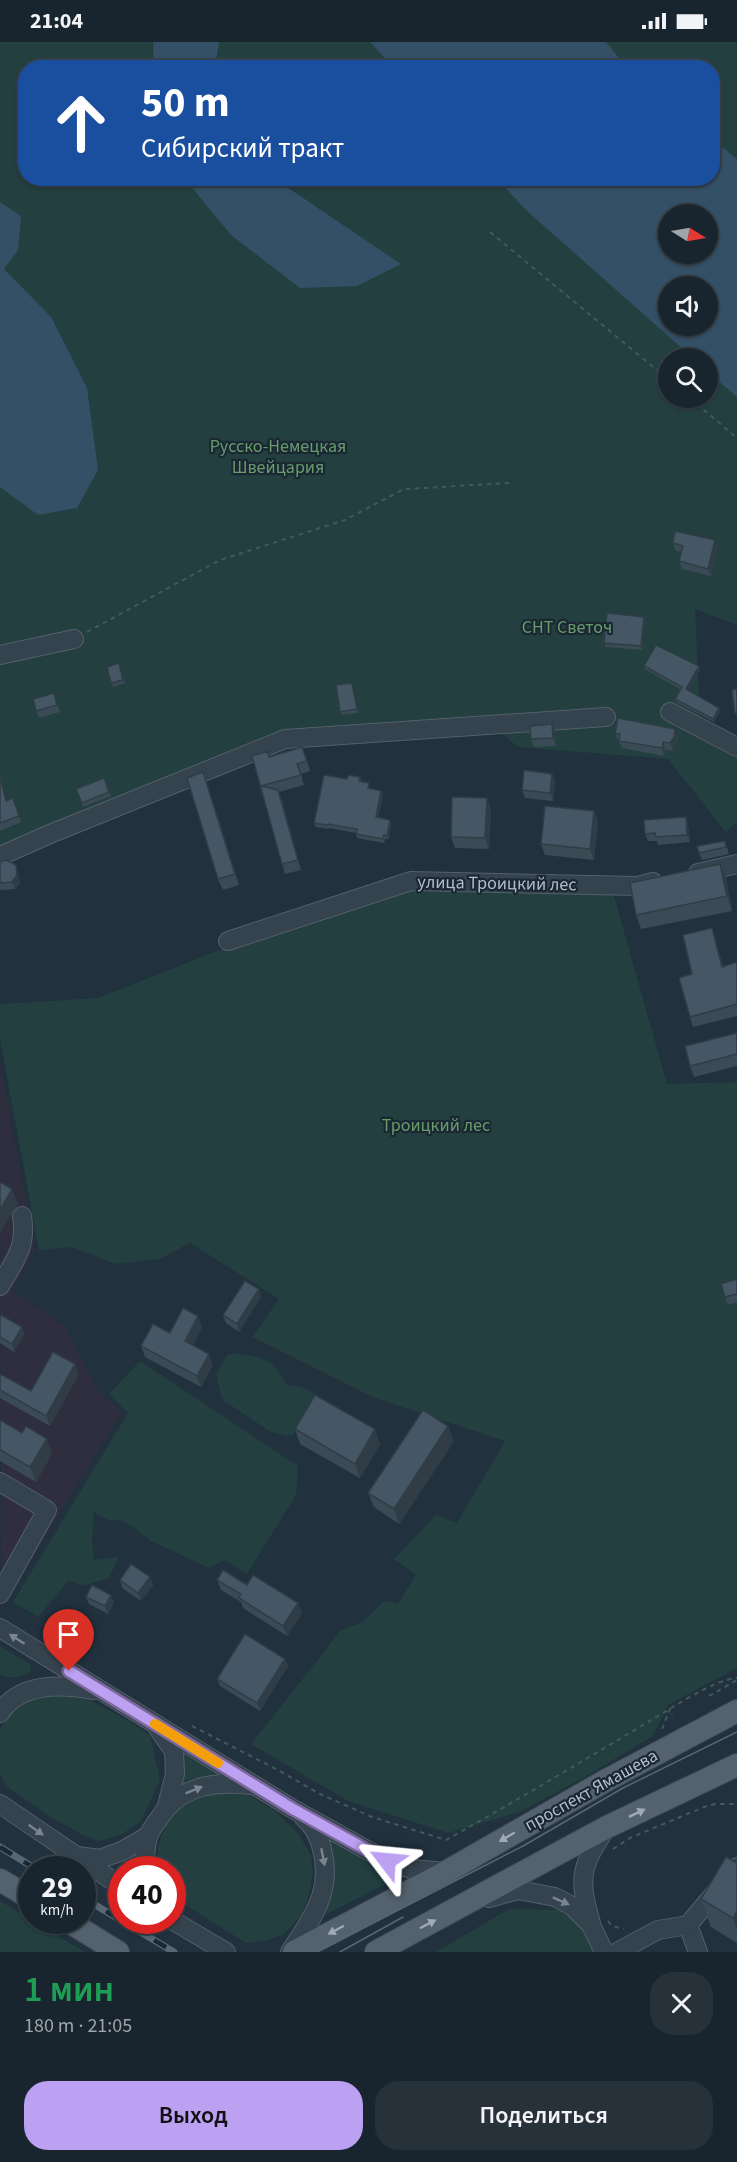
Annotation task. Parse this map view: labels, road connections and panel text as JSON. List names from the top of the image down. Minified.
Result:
{"streets":{"main road":["проспект Ямашева"],"street":["улица Троицкий лес"]},"parks":["Русско-Немецкая Швейцария","СНТ Светоч","Троицкий лес"],"north":"right","page":{"status":"21:04","turn":["50 m","Сибирский тракт"],"speed":"29 km/h","limit":"40","heading":["1 мин","180 m · 21:05"],"buttons":["Выход","Поделиться"]}}
